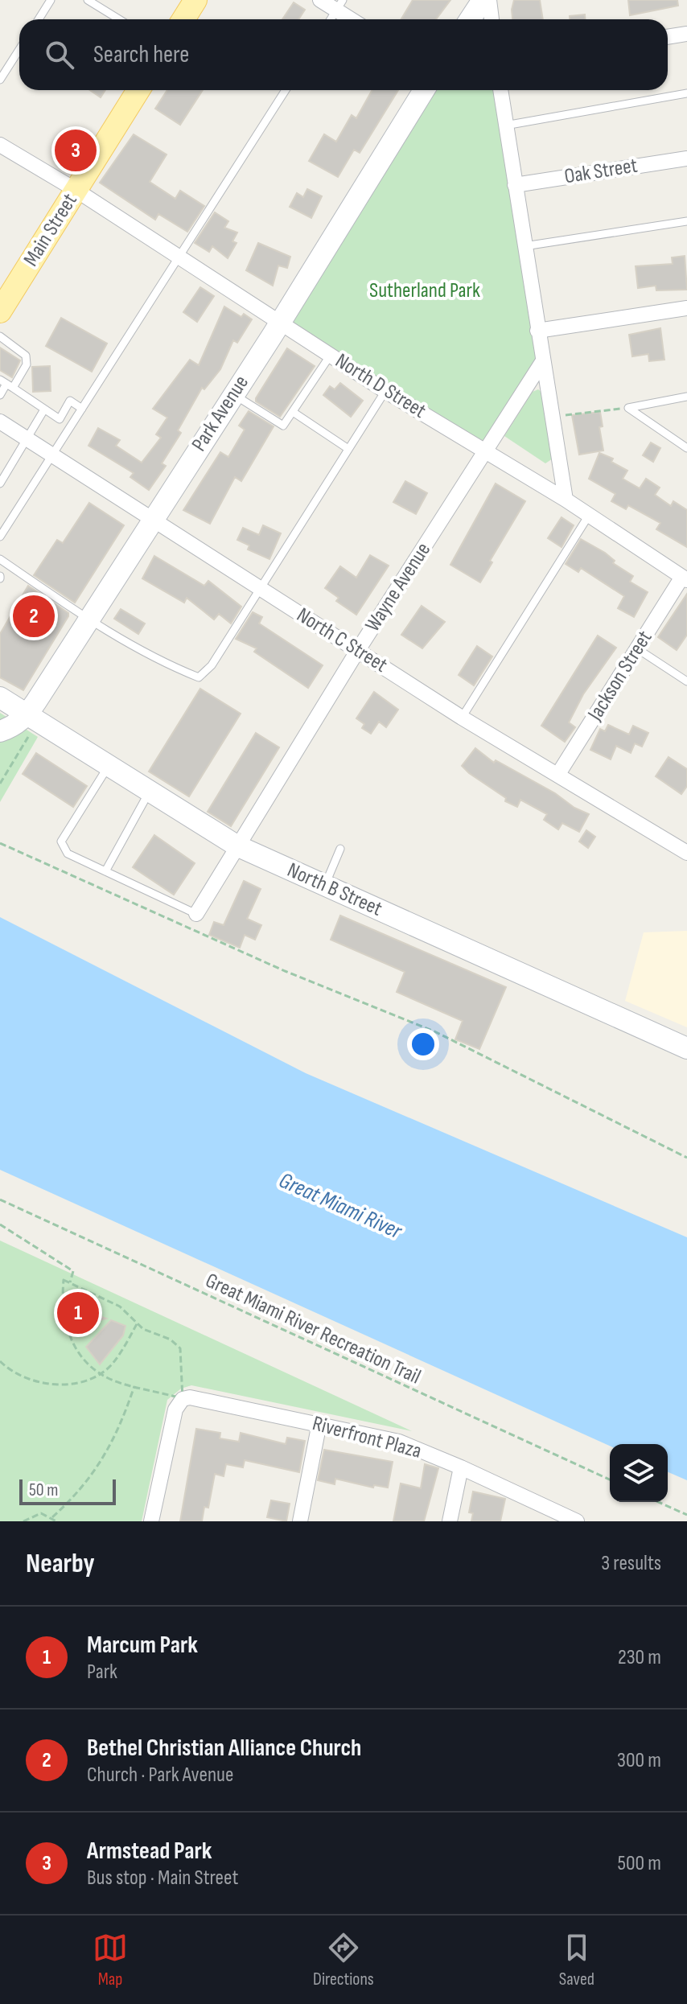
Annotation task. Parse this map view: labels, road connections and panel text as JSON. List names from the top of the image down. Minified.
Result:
{"streets":{"main road":["Main Street","Park Avenue","North B Street"],"street":["Oak Street","North D Street","Wayne Avenue","North C Street","Jackson Street","Riverfront Plaza"],"path":["Great Miami River Recreation Trail"]},"crossings":[["Main Street","North D Street"],["North D Street","Park Avenue"],["North D Street","Wayne Avenue"],["North D Street","Jackson Street"],["Park Avenue","North C Street"],["Park Avenue","North B Street"],["Wayne Avenue","North C Street"],["Wayne Avenue","North B Street"],["North C Street","Jackson Street"]],"water":["Great Miami River"],"parks":["Sutherland Park"],"scale_bar":"50 m","page":{"search":"Search here","pins":["3","2","1"],"scale":"50 m","heading":["Nearby","3 results"],"list":[{"mark":"1","name":"Marcum Park","note":"Park","value":"230 m"},{"mark":"2","name":"Bethel Christian Alliance Church","note":"Church · Park Avenue","value":"300 m"},{"mark":"3","name":"Armstead Park","note":"Bus stop · Main Street","value":"500 m"}],"nav":["Map","Directions","Saved"]}}
